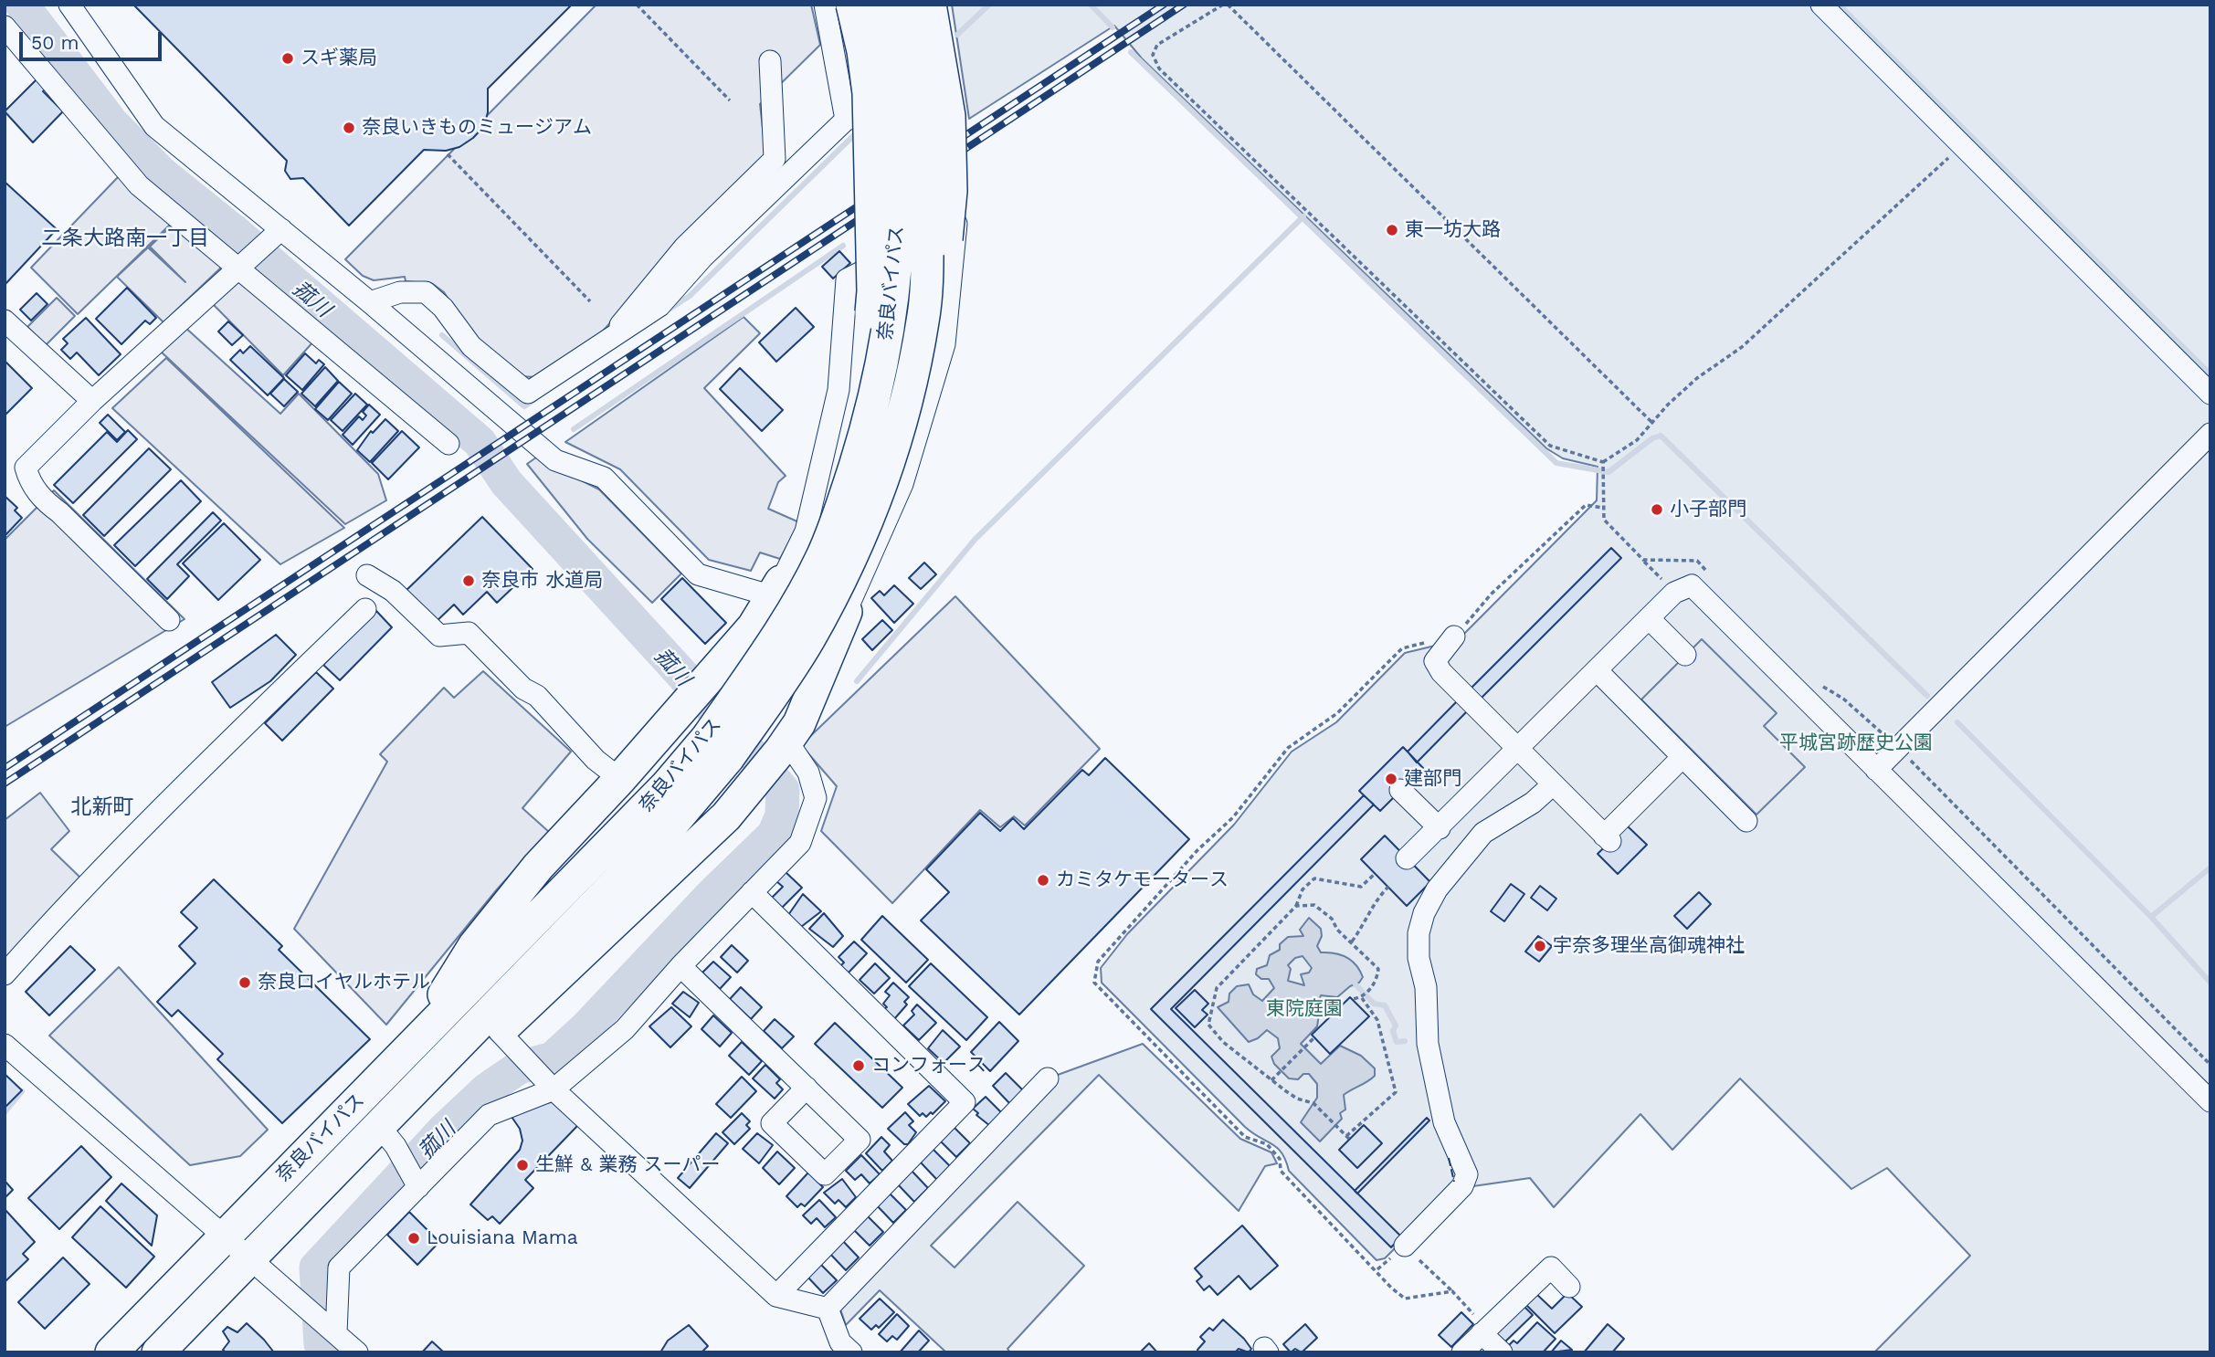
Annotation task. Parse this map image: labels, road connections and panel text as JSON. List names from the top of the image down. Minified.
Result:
{"streets":{"highway":["奈良バイパス"]},"districts":["二条大路南一丁目","北新町"],"water":["菰川"],"parks":["平城宮跡歴史公園","東院庭園"],"places":["スギ薬局","奈良いきものミュージアム","東一坊大路","小子部門","奈良市 水道局","建部門","カミタケモータース","宇奈多理坐高御魂神社","奈良ロイヤルホテル","コンフォース","生鮮 & 業務 スーパー","Louisiana Mama"],"scale_bar":"50 m"}
